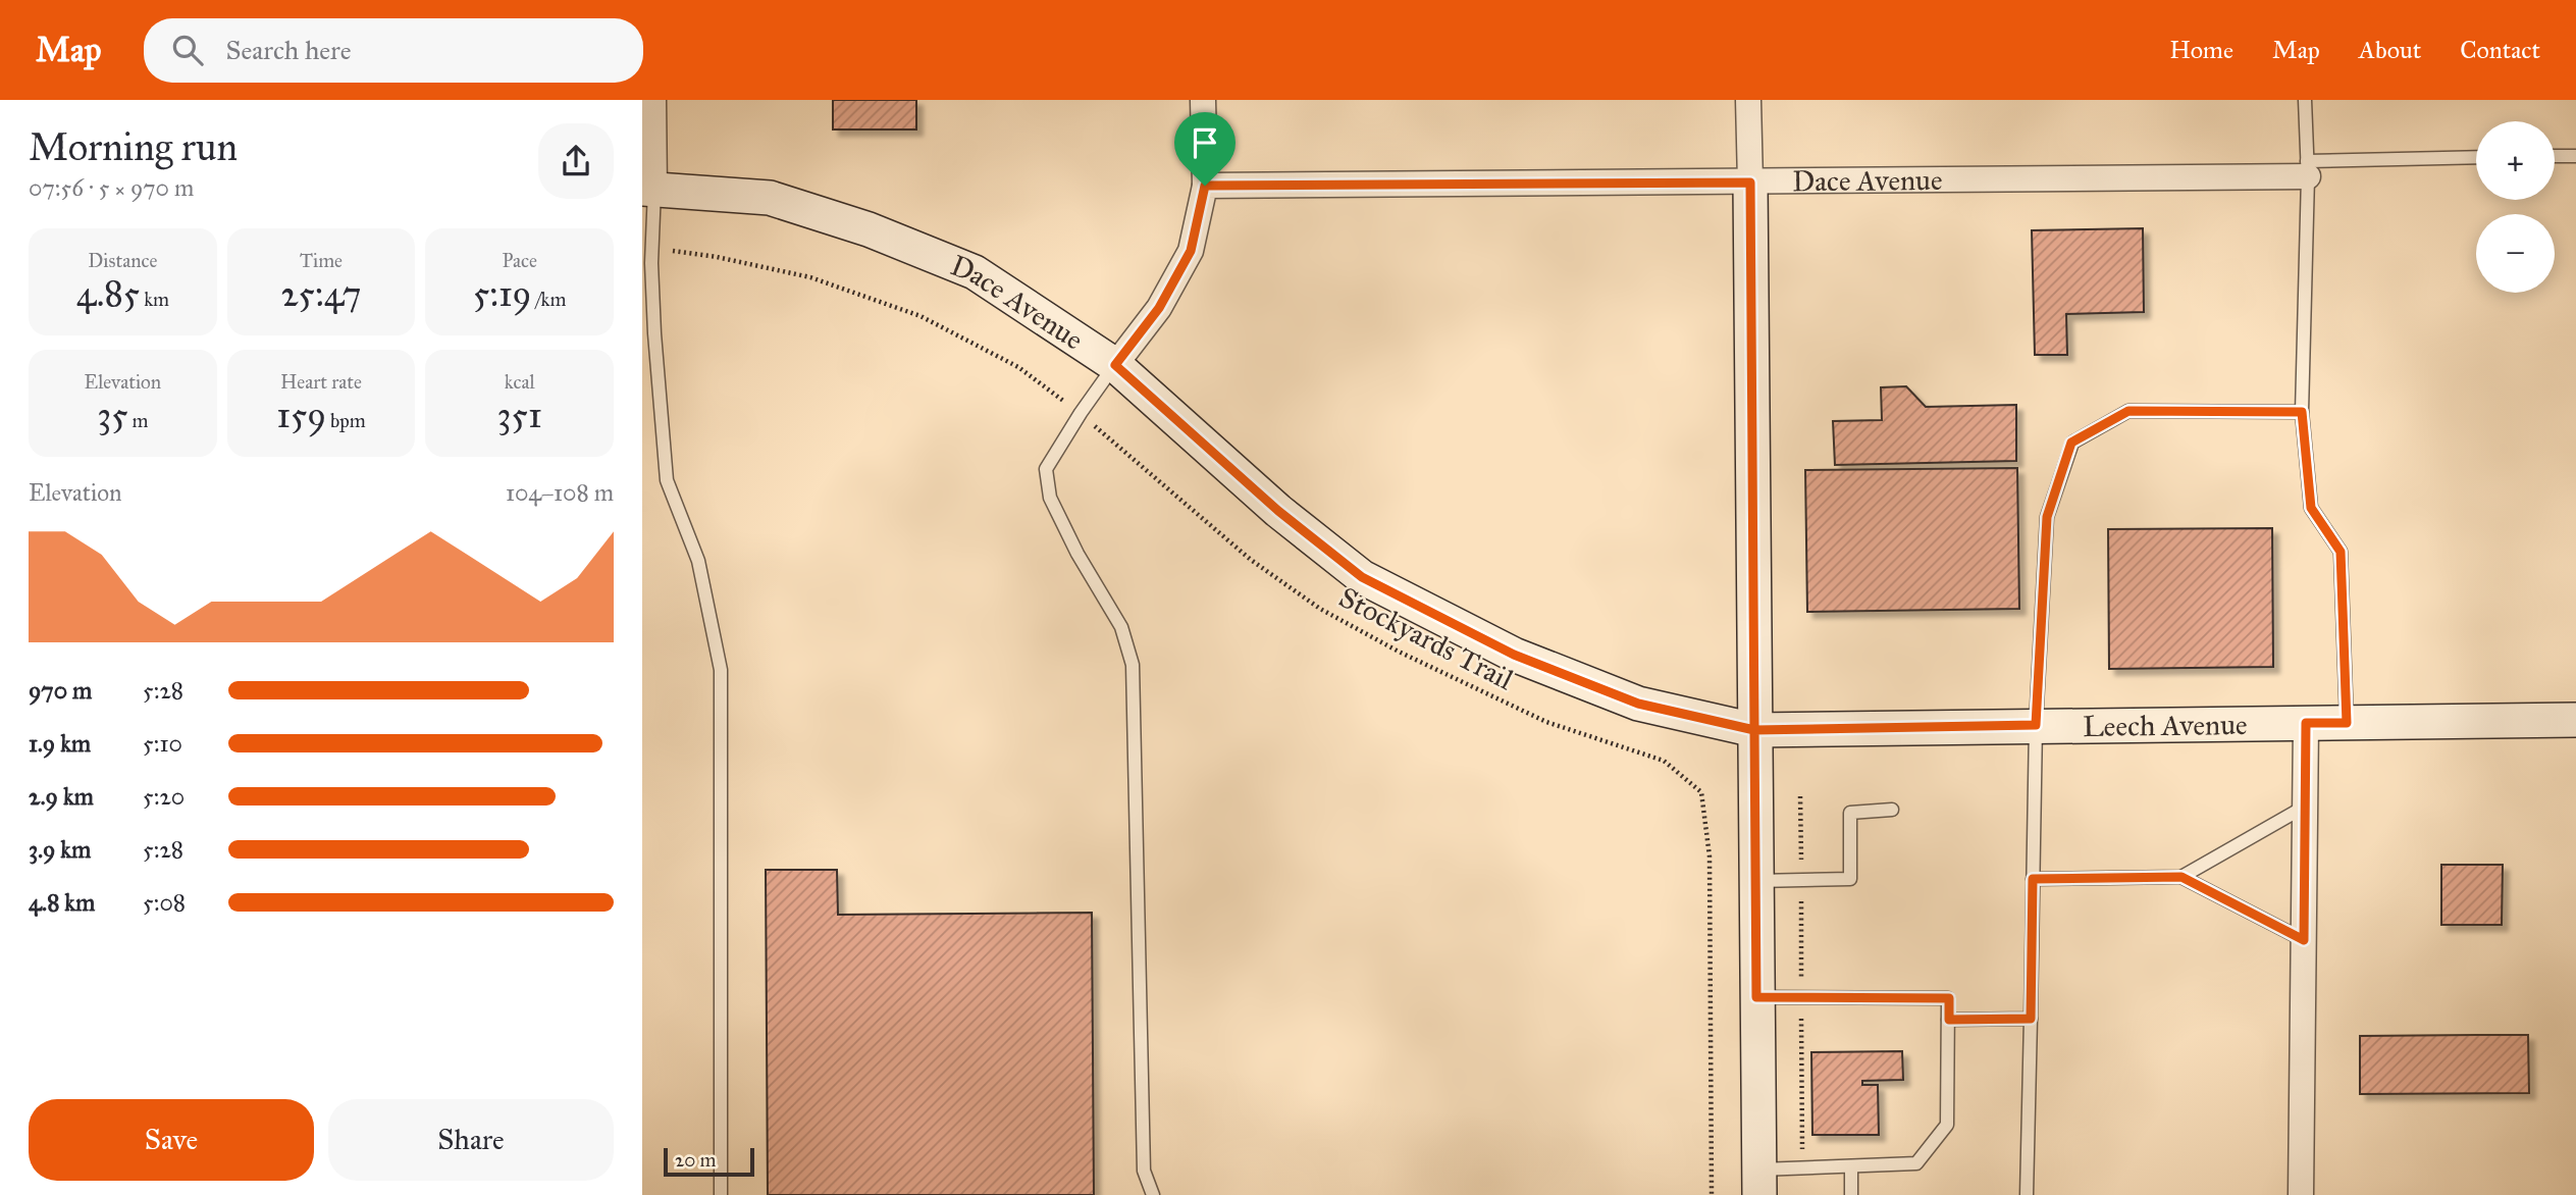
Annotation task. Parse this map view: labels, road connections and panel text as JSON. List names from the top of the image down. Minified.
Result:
{"streets":{"main road":["Dace Avenue","Leech Avenue"],"path":["Stockyards Trail"]},"crossings":[["Dace Avenue","Leech Avenue"]],"scale_bar":"20 m","page":{"header":"Map","search":"Search here","nav":["Home","Map","About","Contact"],"heading":["Morning run","07:56 · 5 × 970 m"],"map_buttons":["+","−"],"stats":[["Distance","4.85 km"],["Time","25:47"],["Pace","5:19 /km"],["Elevation","35 m"],["Heart rate","159 bpm"],["kcal","351"]],"chart":["Elevation","104–108 m"],"list":[{"name":"970 m","note":"5:28"},{"name":"1.9 km","note":"5:10"},{"name":"2.9 km","note":"5:20"},{"name":"3.9 km","note":"5:28"},{"name":"4.8 km","note":"5:08"}],"buttons":["Save","Share"],"scale":"20 m"}}
